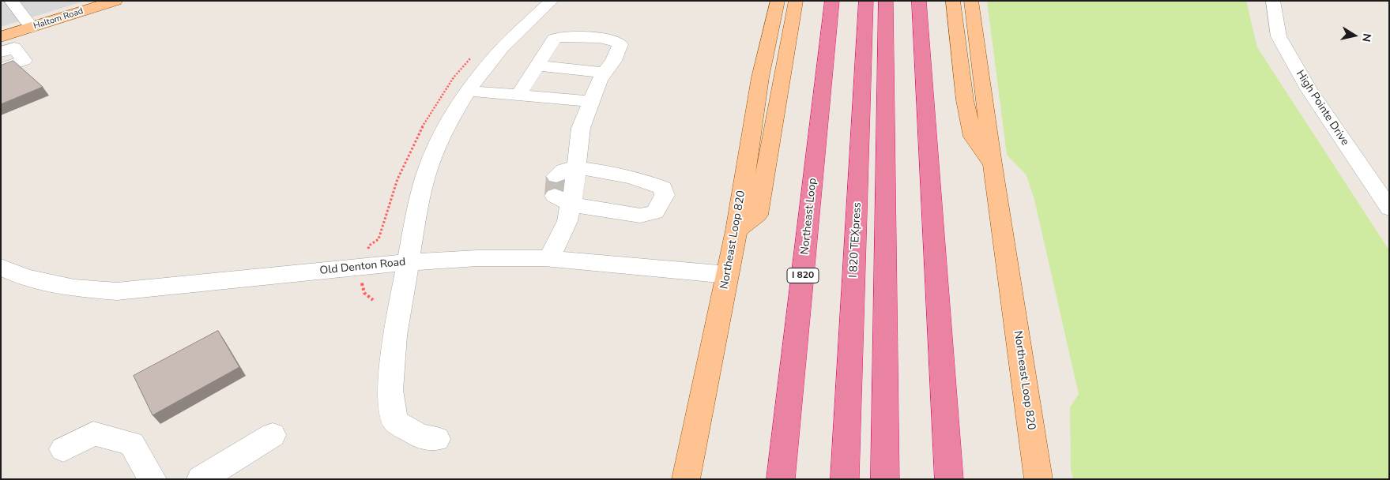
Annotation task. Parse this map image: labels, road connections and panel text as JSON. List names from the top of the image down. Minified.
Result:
{"streets":{"highway":["Northeast Loop","I 820 TEXpress","I 820"],"main road":["Haltom Road","Northeast Loop 820"],"street":["High Pointe Drive","Old Denton Road"]},"crossings":[["Northeast Loop 820","Old Denton Road"]],"north":"right"}
